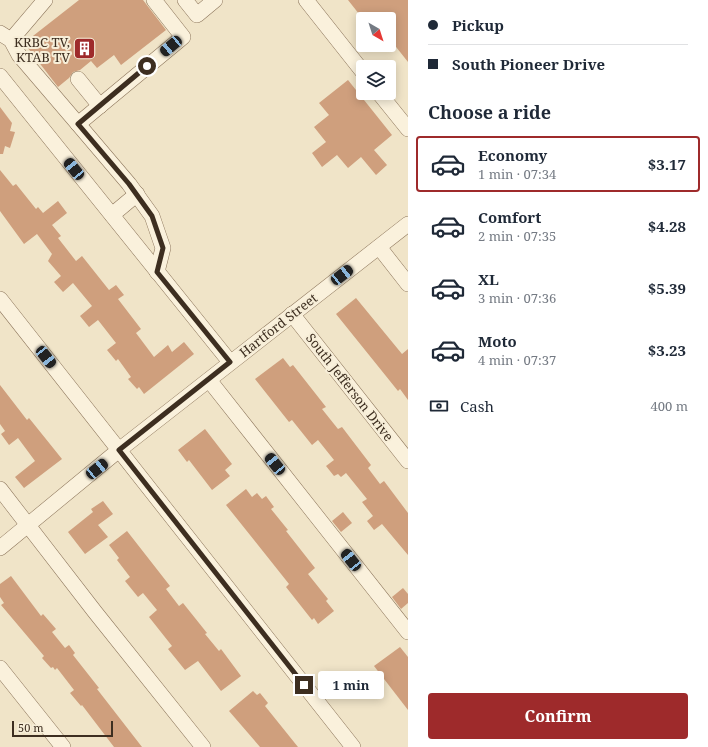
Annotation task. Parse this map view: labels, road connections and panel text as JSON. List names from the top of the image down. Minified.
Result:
{"streets":{"street":["Hartford Street","South Jefferson Drive"]},"crossings":[["Hartford Street","South Jefferson Drive"]],"places":{"building":["KRBC TV, KTAB TV"]},"scale_bar":"50 m","north":"bottom right","page":{"banner":["Pickup","South Pioneer Drive"],"heading":"Choose a ride","list":[{"name":"Economy","note":"1 min · 07:34","value":"$3.17"},{"name":"Comfort","note":"2 min · 07:35","value":"$4.28"},{"name":"XL","note":"3 min · 07:36","value":"$5.39"},{"name":"Moto","note":"4 min · 07:37","value":"$3.23"}],"pay":["Cash","400 m"],"bubble":"1 min","buttons":"Confirm","scale":"50 m"}}
